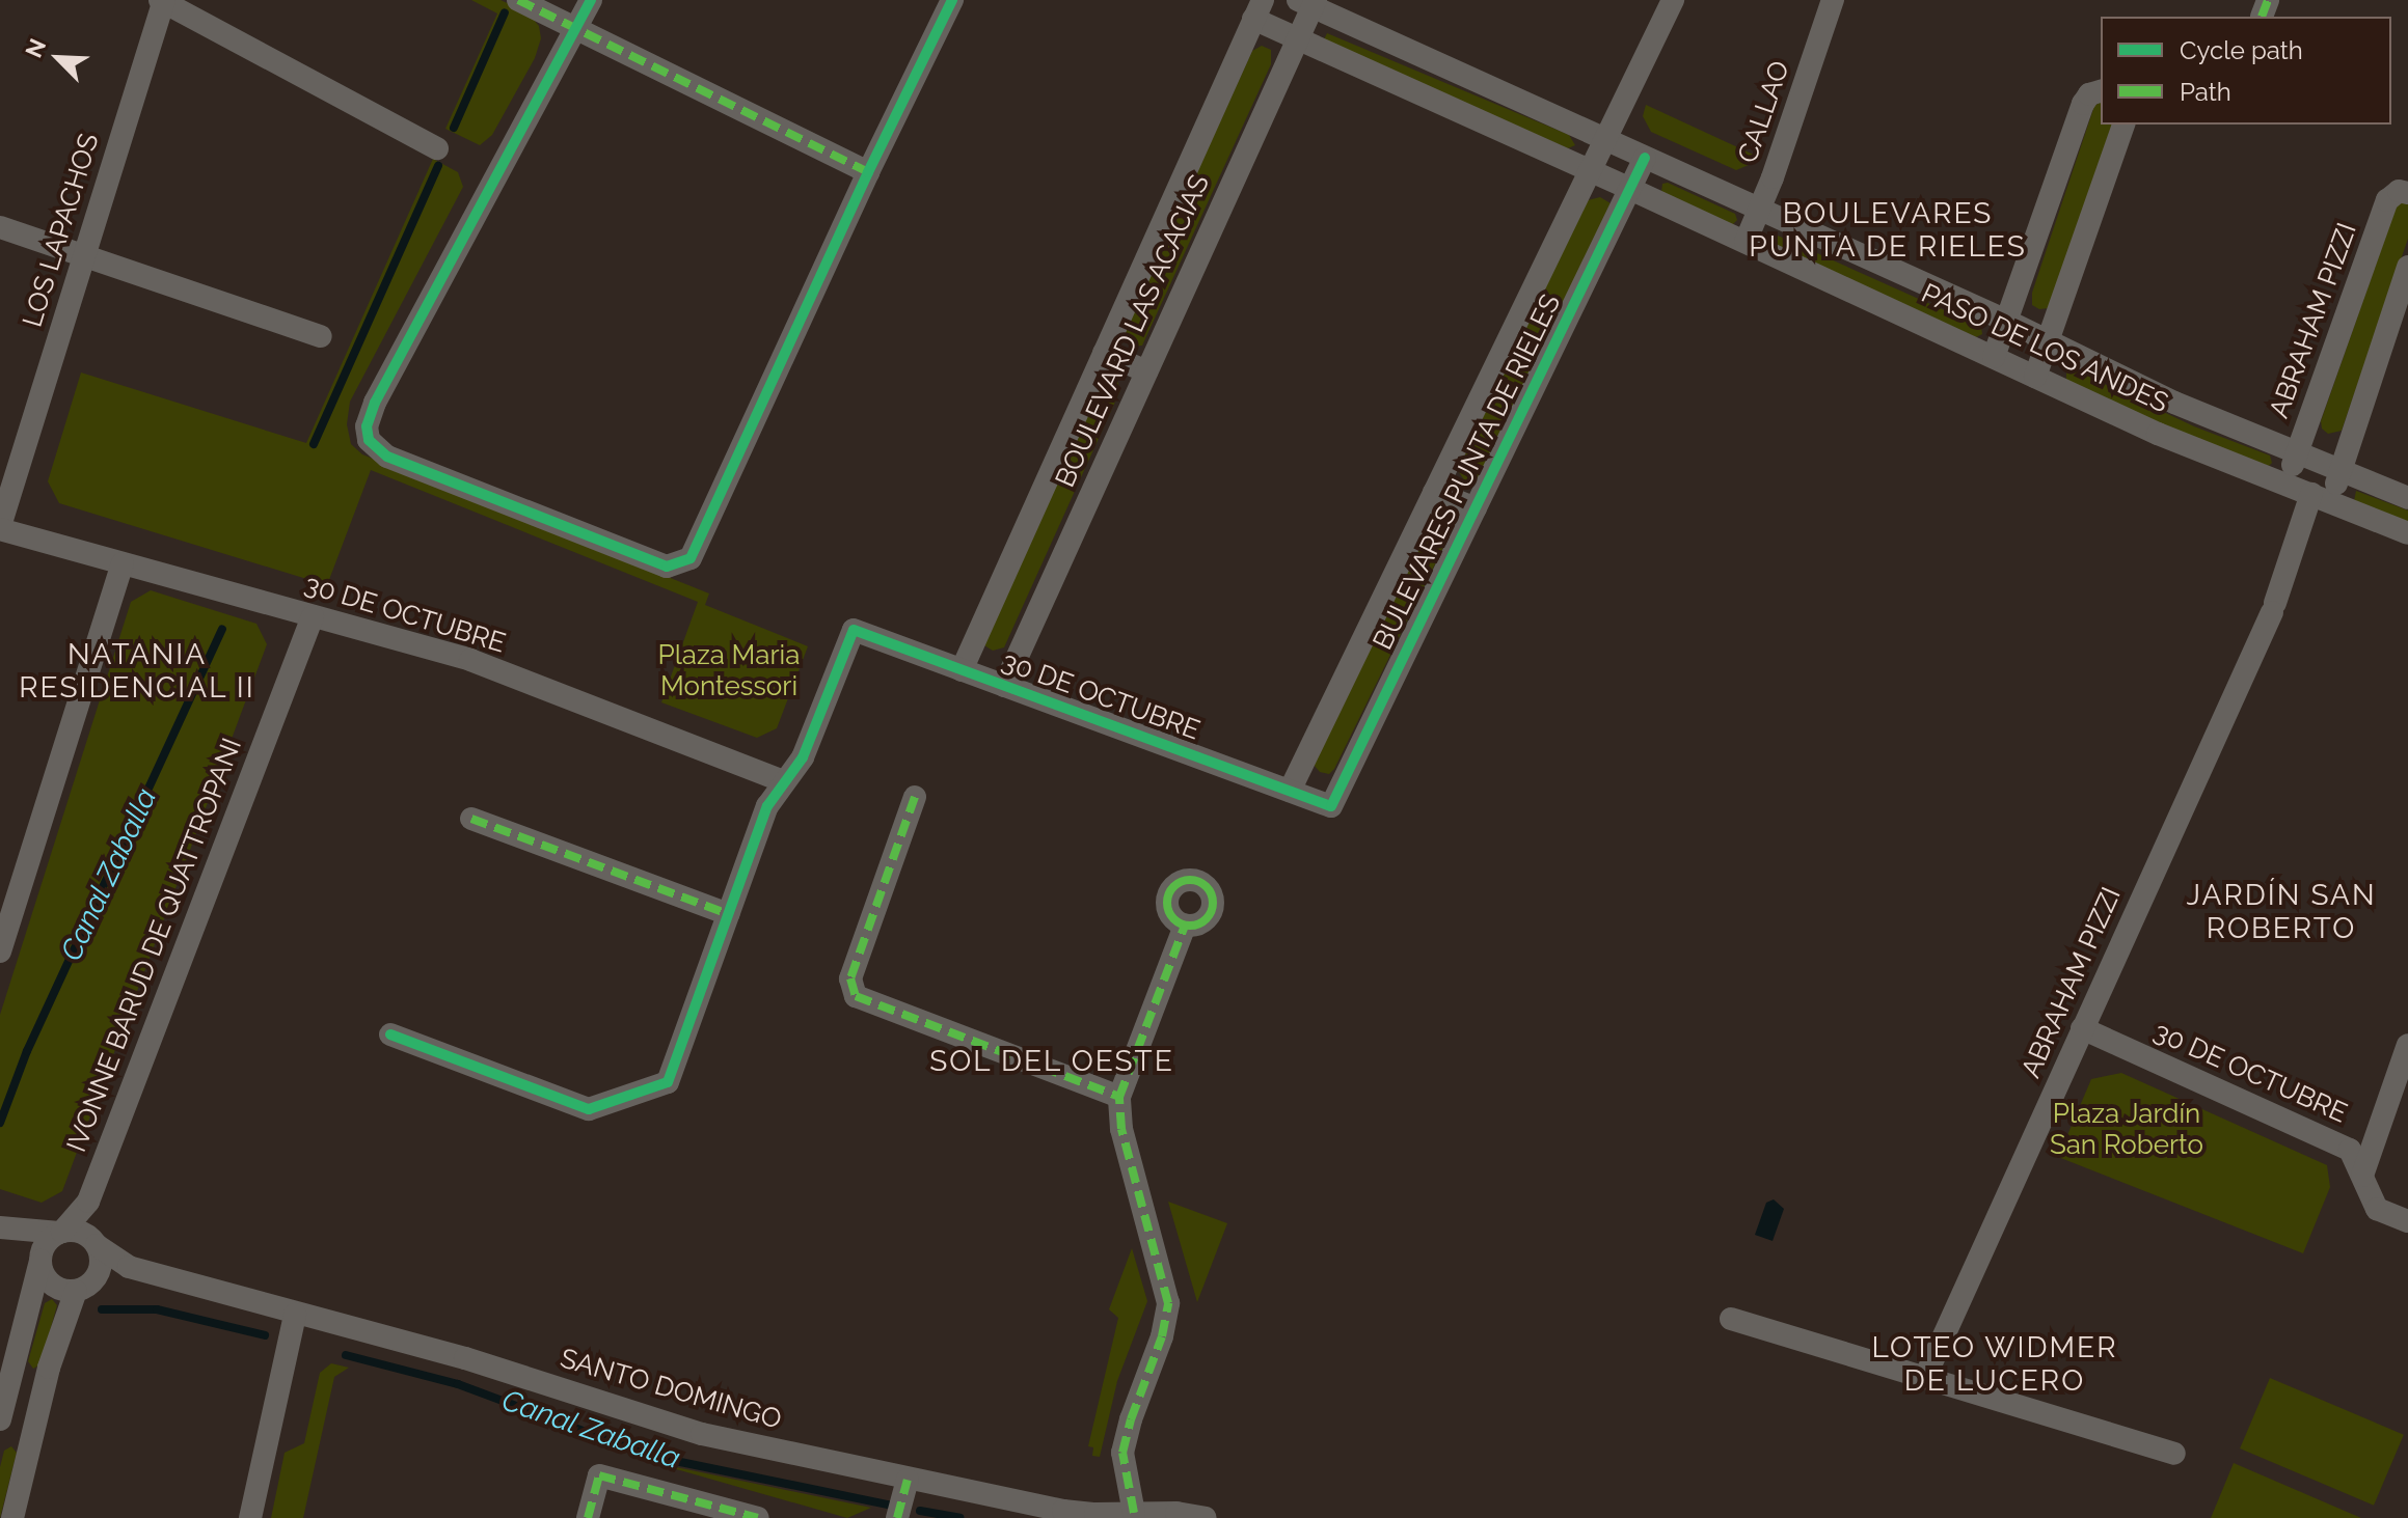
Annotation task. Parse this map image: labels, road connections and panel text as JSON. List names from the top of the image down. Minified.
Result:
{"streets":{"street":["CALLAO","LOS LAPACHOS","ABRAHAM PIZZI","BOULEVARD LAS ACACIAS","PASO DE LOS ANDES","BULEVARES PUNTA DE RIELES","30 DE OCTUBRE","IVONNE BARUD DE QUATTROPANI","SANTO DOMINGO"]},"crossings":[["CALLAO","PASO DE LOS ANDES"],["LOS LAPACHOS","30 DE OCTUBRE"],["ABRAHAM PIZZI","PASO DE LOS ANDES"],["ABRAHAM PIZZI","30 DE OCTUBRE"],["BOULEVARD LAS ACACIAS","PASO DE LOS ANDES"],["BOULEVARD LAS ACACIAS","30 DE OCTUBRE"],["PASO DE LOS ANDES","BULEVARES PUNTA DE RIELES"],["BULEVARES PUNTA DE RIELES","30 DE OCTUBRE"],["30 DE OCTUBRE","IVONNE BARUD DE QUATTROPANI"],["IVONNE BARUD DE QUATTROPANI","SANTO DOMINGO"]],"districts":["BOULEVARES PUNTA DE RIELES","NATANIA RESIDENCIAL II","JARDÍN SAN ROBERTO","SOL DEL OESTE","LOTEO WIDMER DE LUCERO"],"water":["Canal Zaballa"],"parks":["Plaza Maria Montessori","Plaza Jardín San Roberto"],"legend":["Cycle path","Path"],"north":"top left"}
